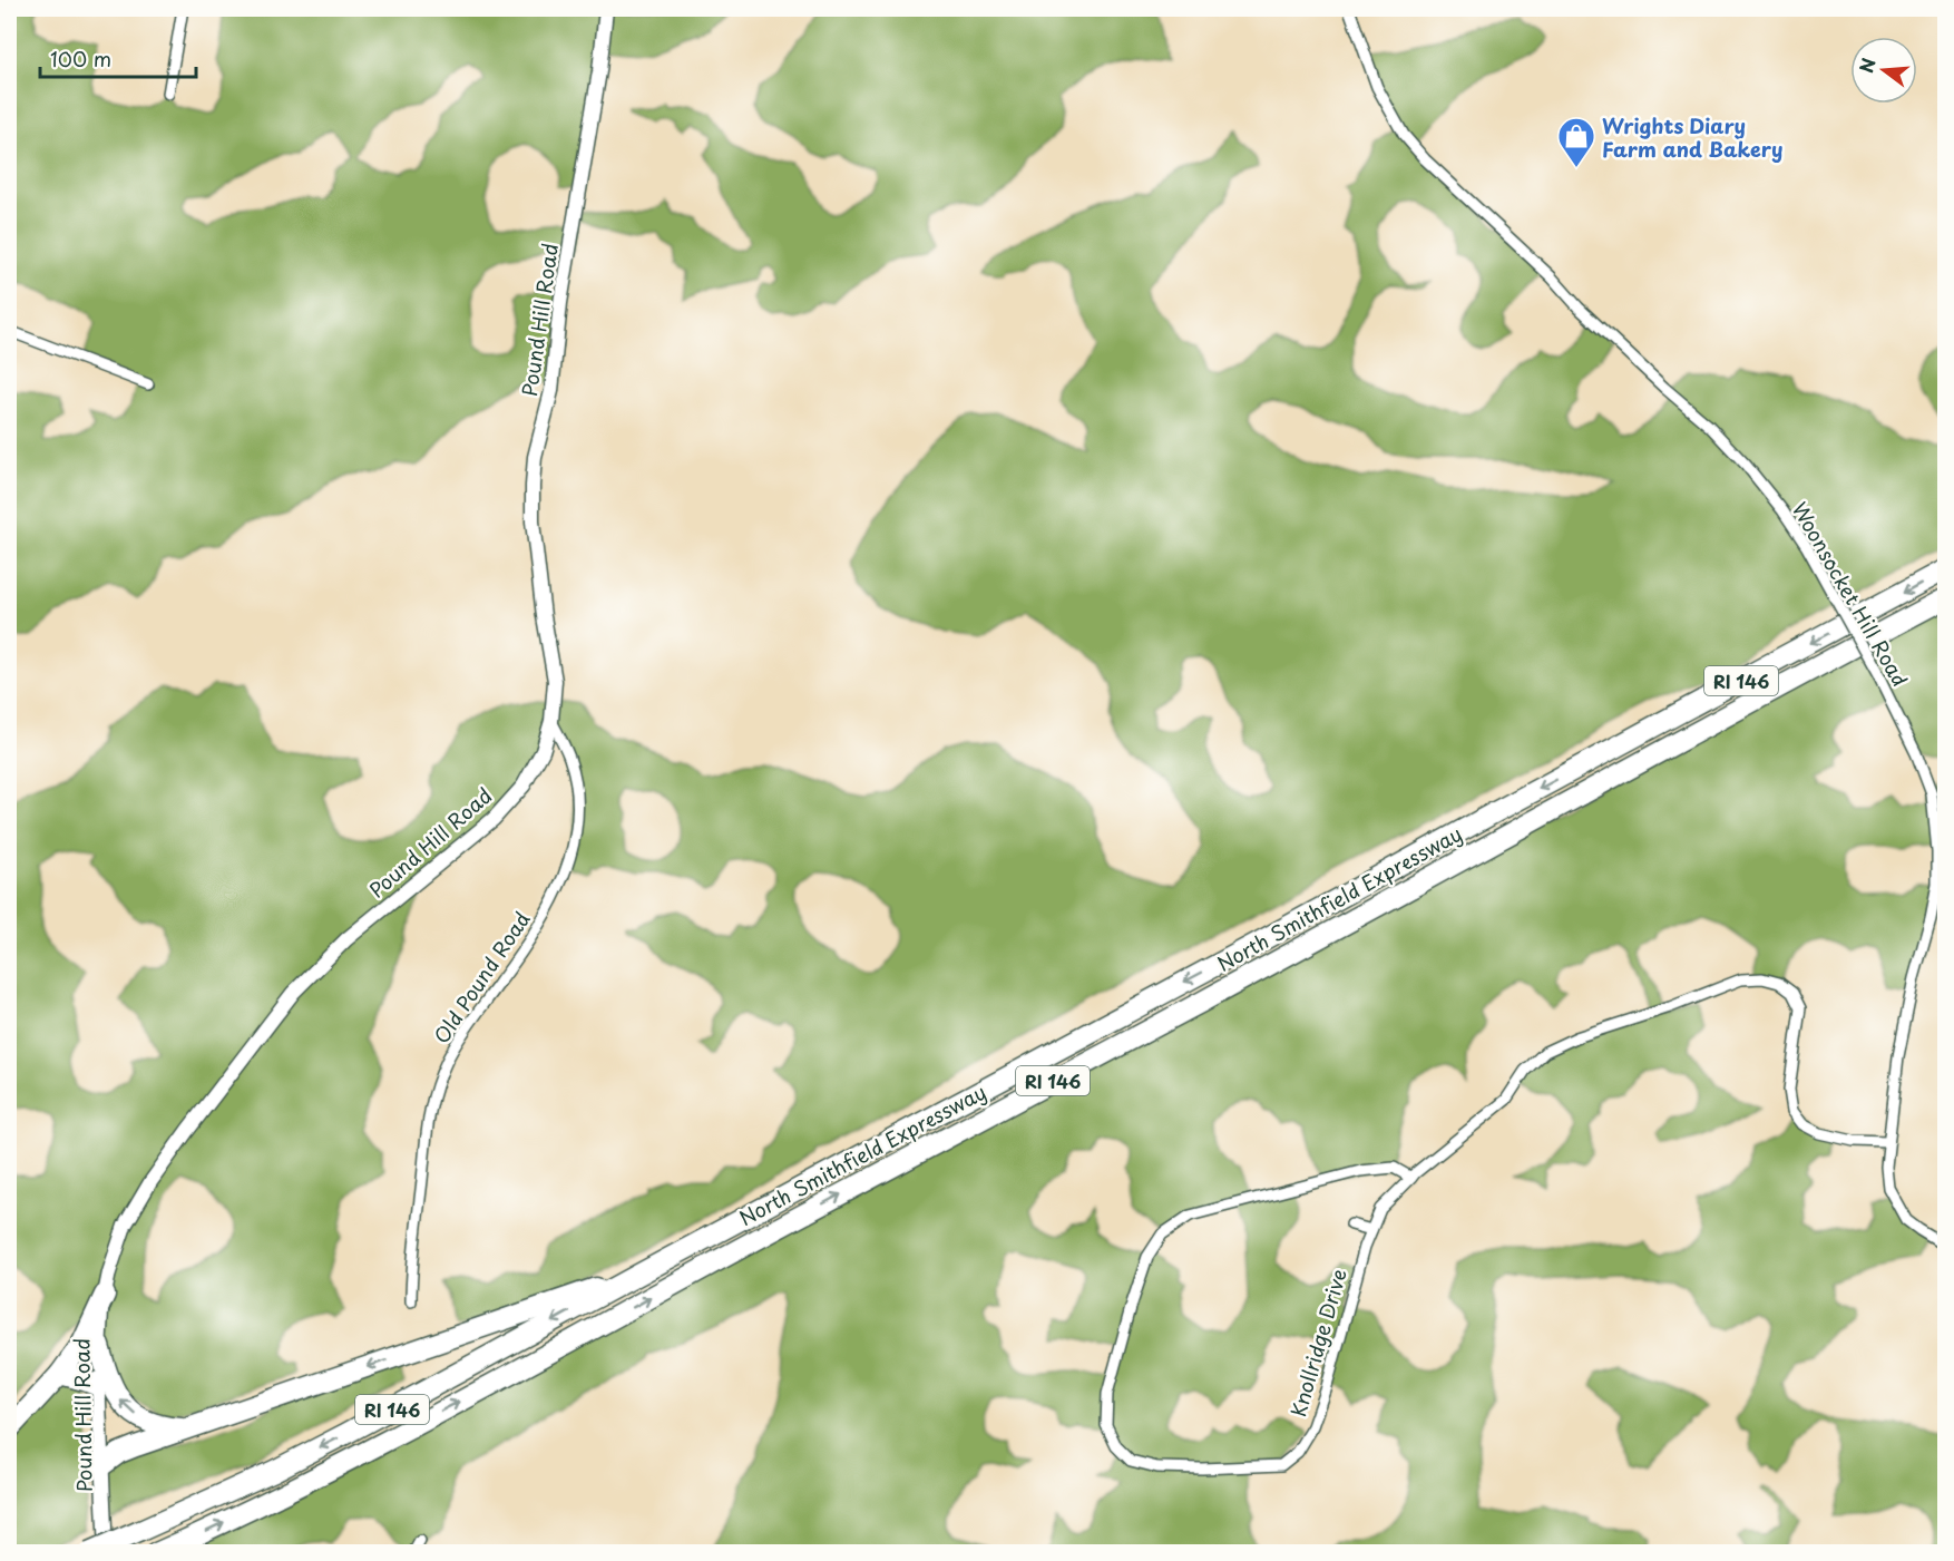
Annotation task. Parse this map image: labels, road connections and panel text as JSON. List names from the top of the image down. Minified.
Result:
{"streets":{"highway":["RI 146","North Smithfield Expressway"],"street":["Pound Hill Road","Woonsocket Hill Road","Old Pound Road","Knollridge Drive"]},"crossings":[["Pound Hill Road","Old Pound Road"],["Woonsocket Hill Road","Knollridge Drive"]],"places":{"shop":["Wrights Diary Farm and Bakery"]},"scale_bar":"100 m","north":"left"}
